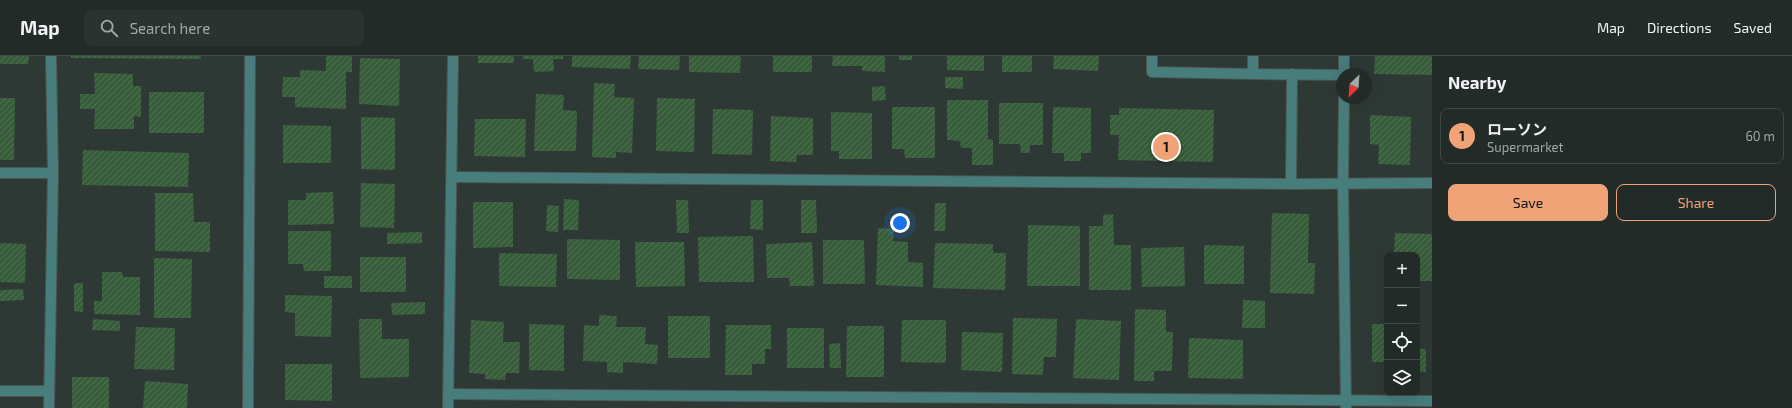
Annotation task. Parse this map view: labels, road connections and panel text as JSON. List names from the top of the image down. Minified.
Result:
{"north":"bottom left","page":{"header":"Map","search":"Search here","nav":["Map","Directions","Saved"],"heading":"Nearby","list":[{"mark":"1","name":"ローソン","note":"Supermarket","value":"60 m"}],"pins":"1","buttons":["Save","Share"],"map_buttons":["+","−"]}}
